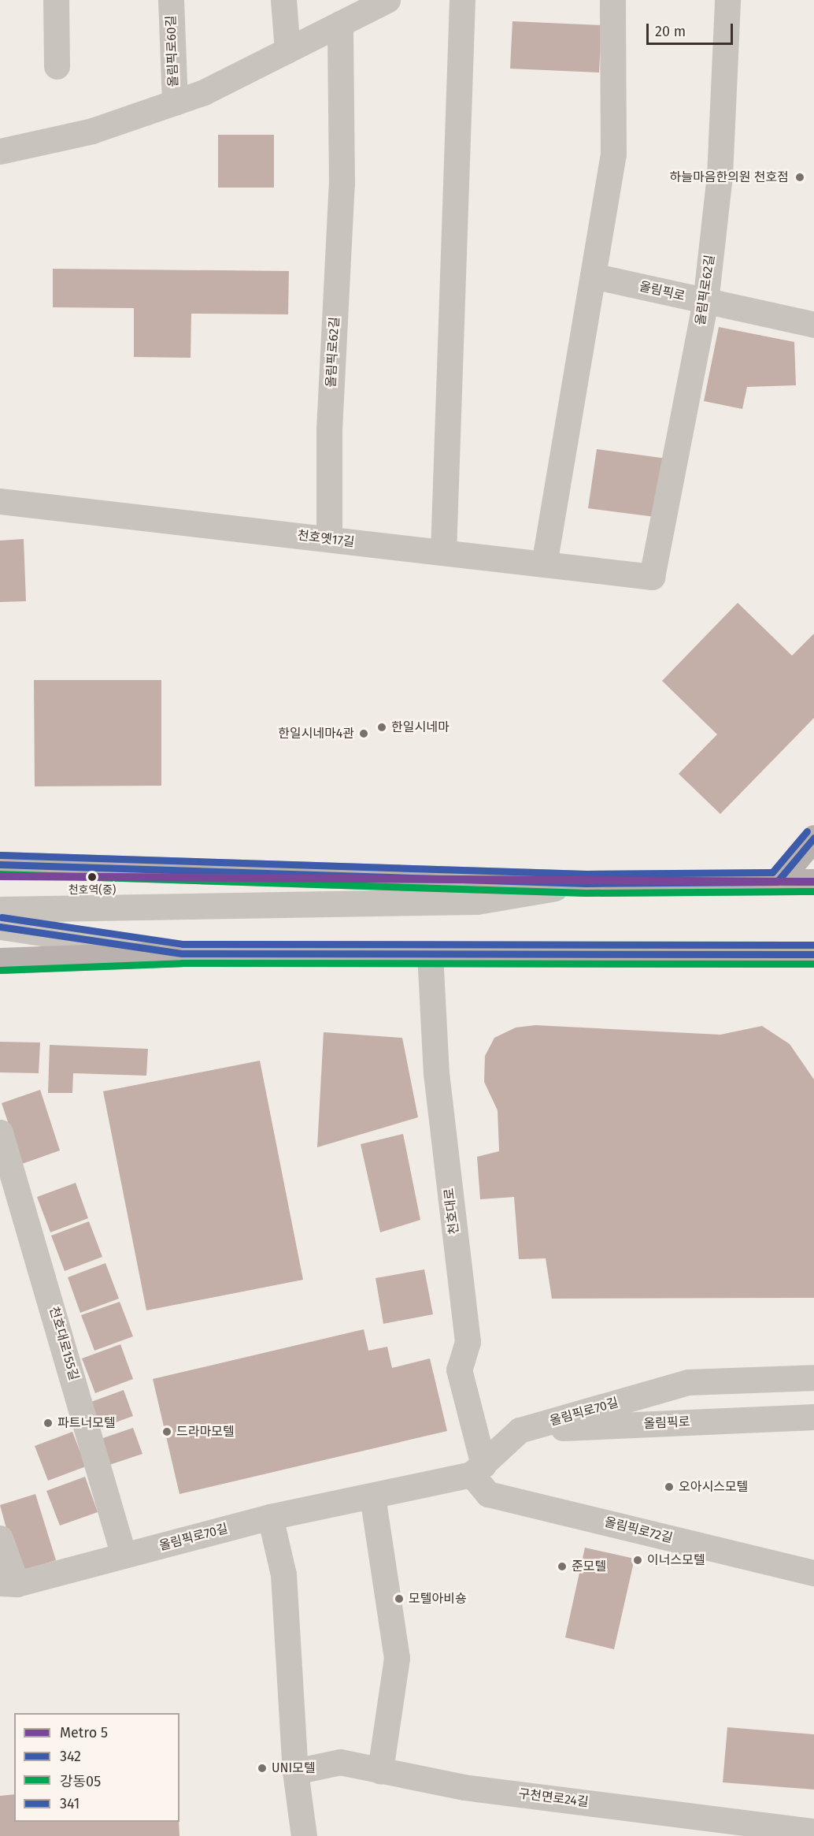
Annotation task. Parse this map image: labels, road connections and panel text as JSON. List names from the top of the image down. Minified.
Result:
{"streets":{"street":["올림픽로60길","올림픽로62길","올림픽로","천호옛17길","천호대로","천호대로155길","올림픽로70길","올림픽로72길","구천면로24길"]},"crossings":[["올림픽로62길","올림픽로"],["올림픽로62길","천호옛17길"],["올림픽로","올림픽로70길"],["천호대로","올림픽로70길"],["천호대로","올림픽로72길"],["천호대로155길","올림픽로70길"],["올림픽로70길","올림픽로72길"]],"places":["하늘마음한의원 천호점","한일시네마","한일시네마4관","천호역(중)","파트너모텔","드라마모텔","오아시스모텔","이너스모텔","준모텔","모텔아비숑","UNI모텔"],"lines":["transit line 341","transit line 342","transit line 강동05","metro line 5"],"legend":["Metro 5","342","강동05","341"],"scale_bar":"20 m"}
